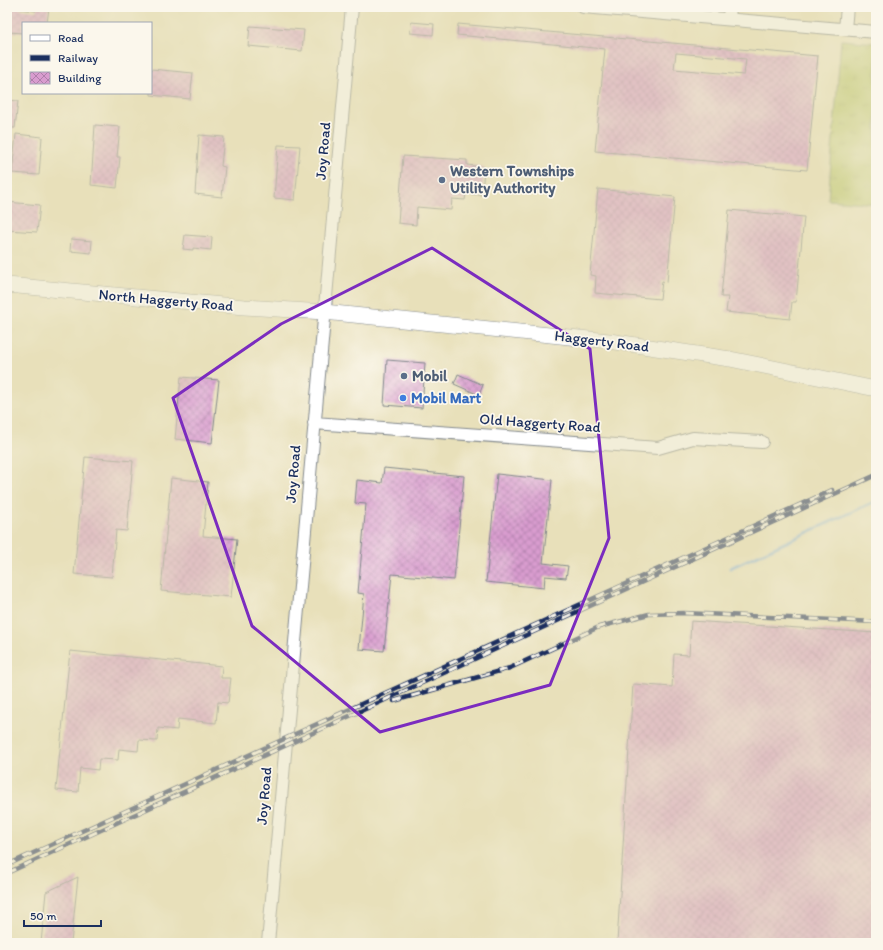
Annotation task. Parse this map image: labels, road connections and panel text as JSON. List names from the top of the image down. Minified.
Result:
{"streets":{"main road":["North Haggerty Road","Haggerty Road"],"street":["Joy Road","Old Haggerty Road"]},"crossings":[["Joy Road","North Haggerty Road"],["Joy Road","Haggerty Road"],["Joy Road","Old Haggerty Road"],["North Haggerty Road","Haggerty Road"]],"places":["Western Townships Utility Authority","Mobil","Mobil Mart"],"legend":["Road","Railway","Building"],"scale_bar":"50 m"}
